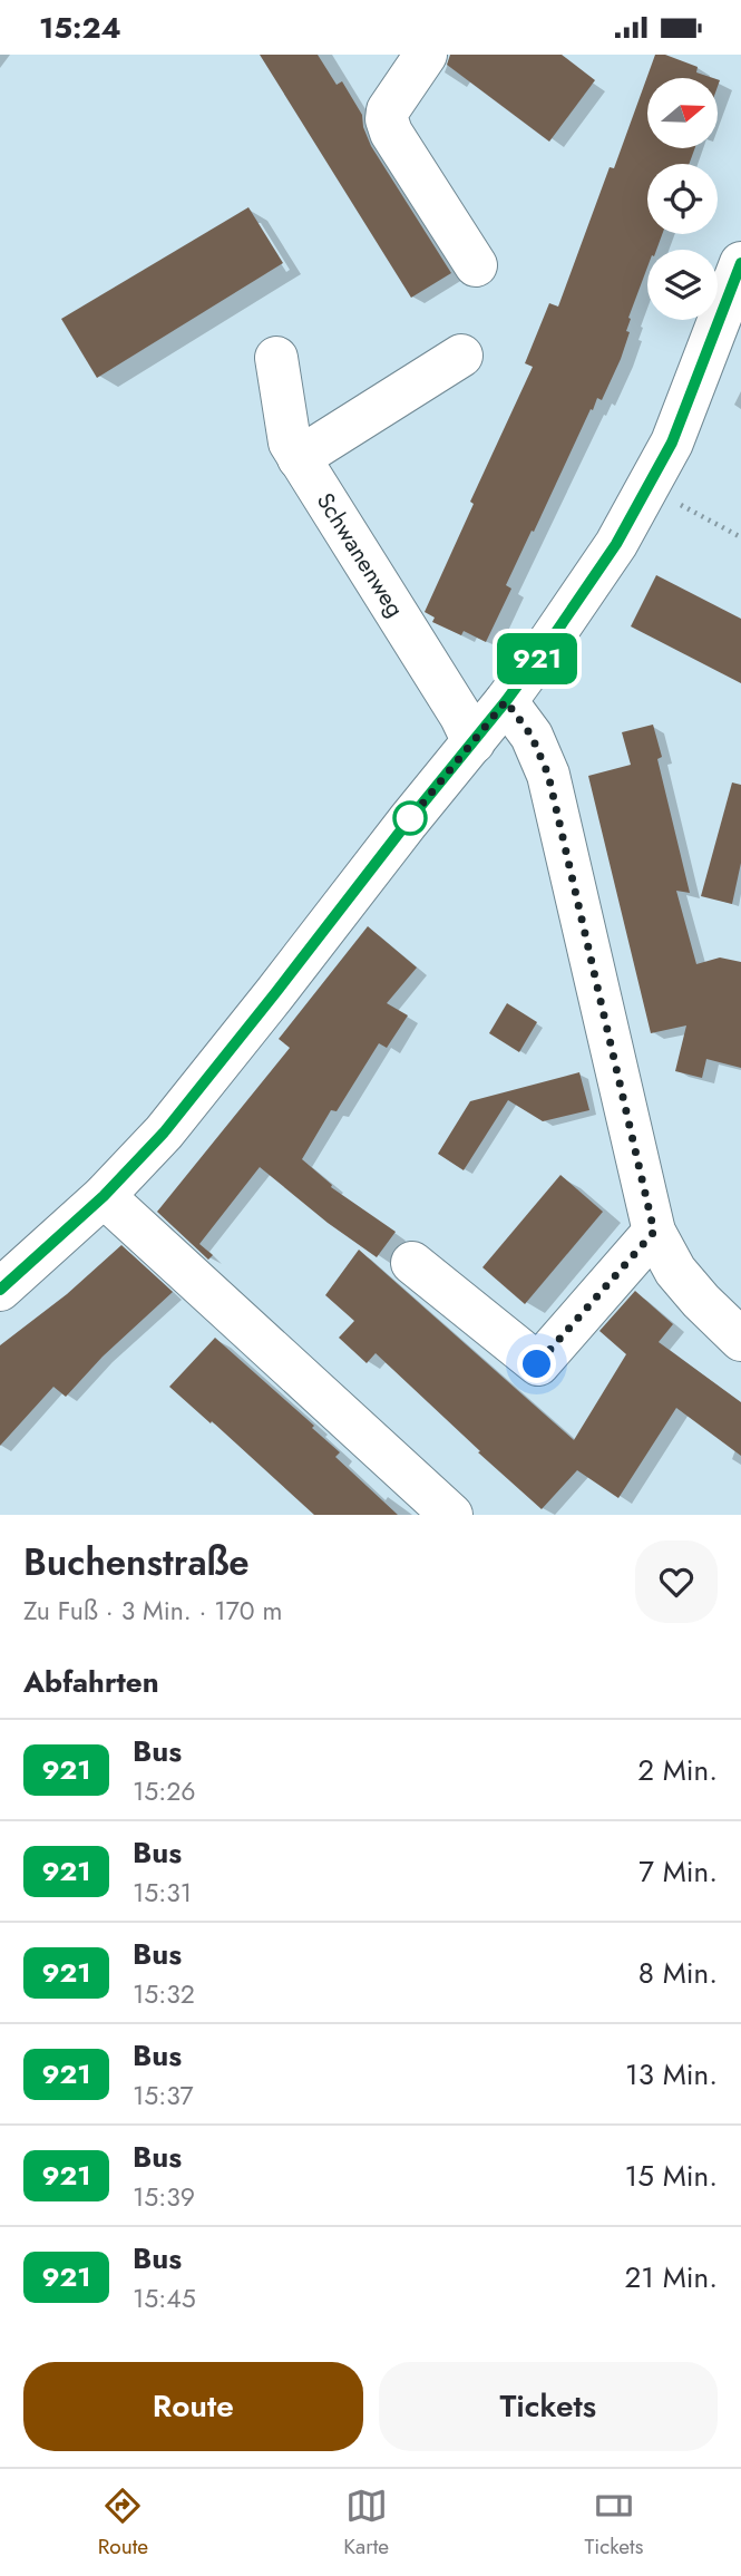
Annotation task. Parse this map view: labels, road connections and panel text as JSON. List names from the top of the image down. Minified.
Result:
{"streets":{"street":["Schwanenweg"]},"lines":["bus line 921"],"north":"right","page":{"status":"15:24","on_map":"921","heading":[["Buchenstraße","Zu Fuß · 3 Min. · 170 m"],"Abfahrten"],"list":[{"mark":"921","name":"Bus","note":"15:26","value":"2 Min."},{"mark":"921","name":"Bus","note":"15:31","value":"7 Min."},{"mark":"921","name":"Bus","note":"15:32","value":"8 Min."},{"mark":"921","name":"Bus","note":"15:37","value":"13 Min."},{"mark":"921","name":"Bus","note":"15:39","value":"15 Min."},{"mark":"921","name":"Bus","note":"15:45","value":"21 Min."}],"buttons":["Route","Tickets"],"tabs":["Route","Karte","Tickets"]}}
